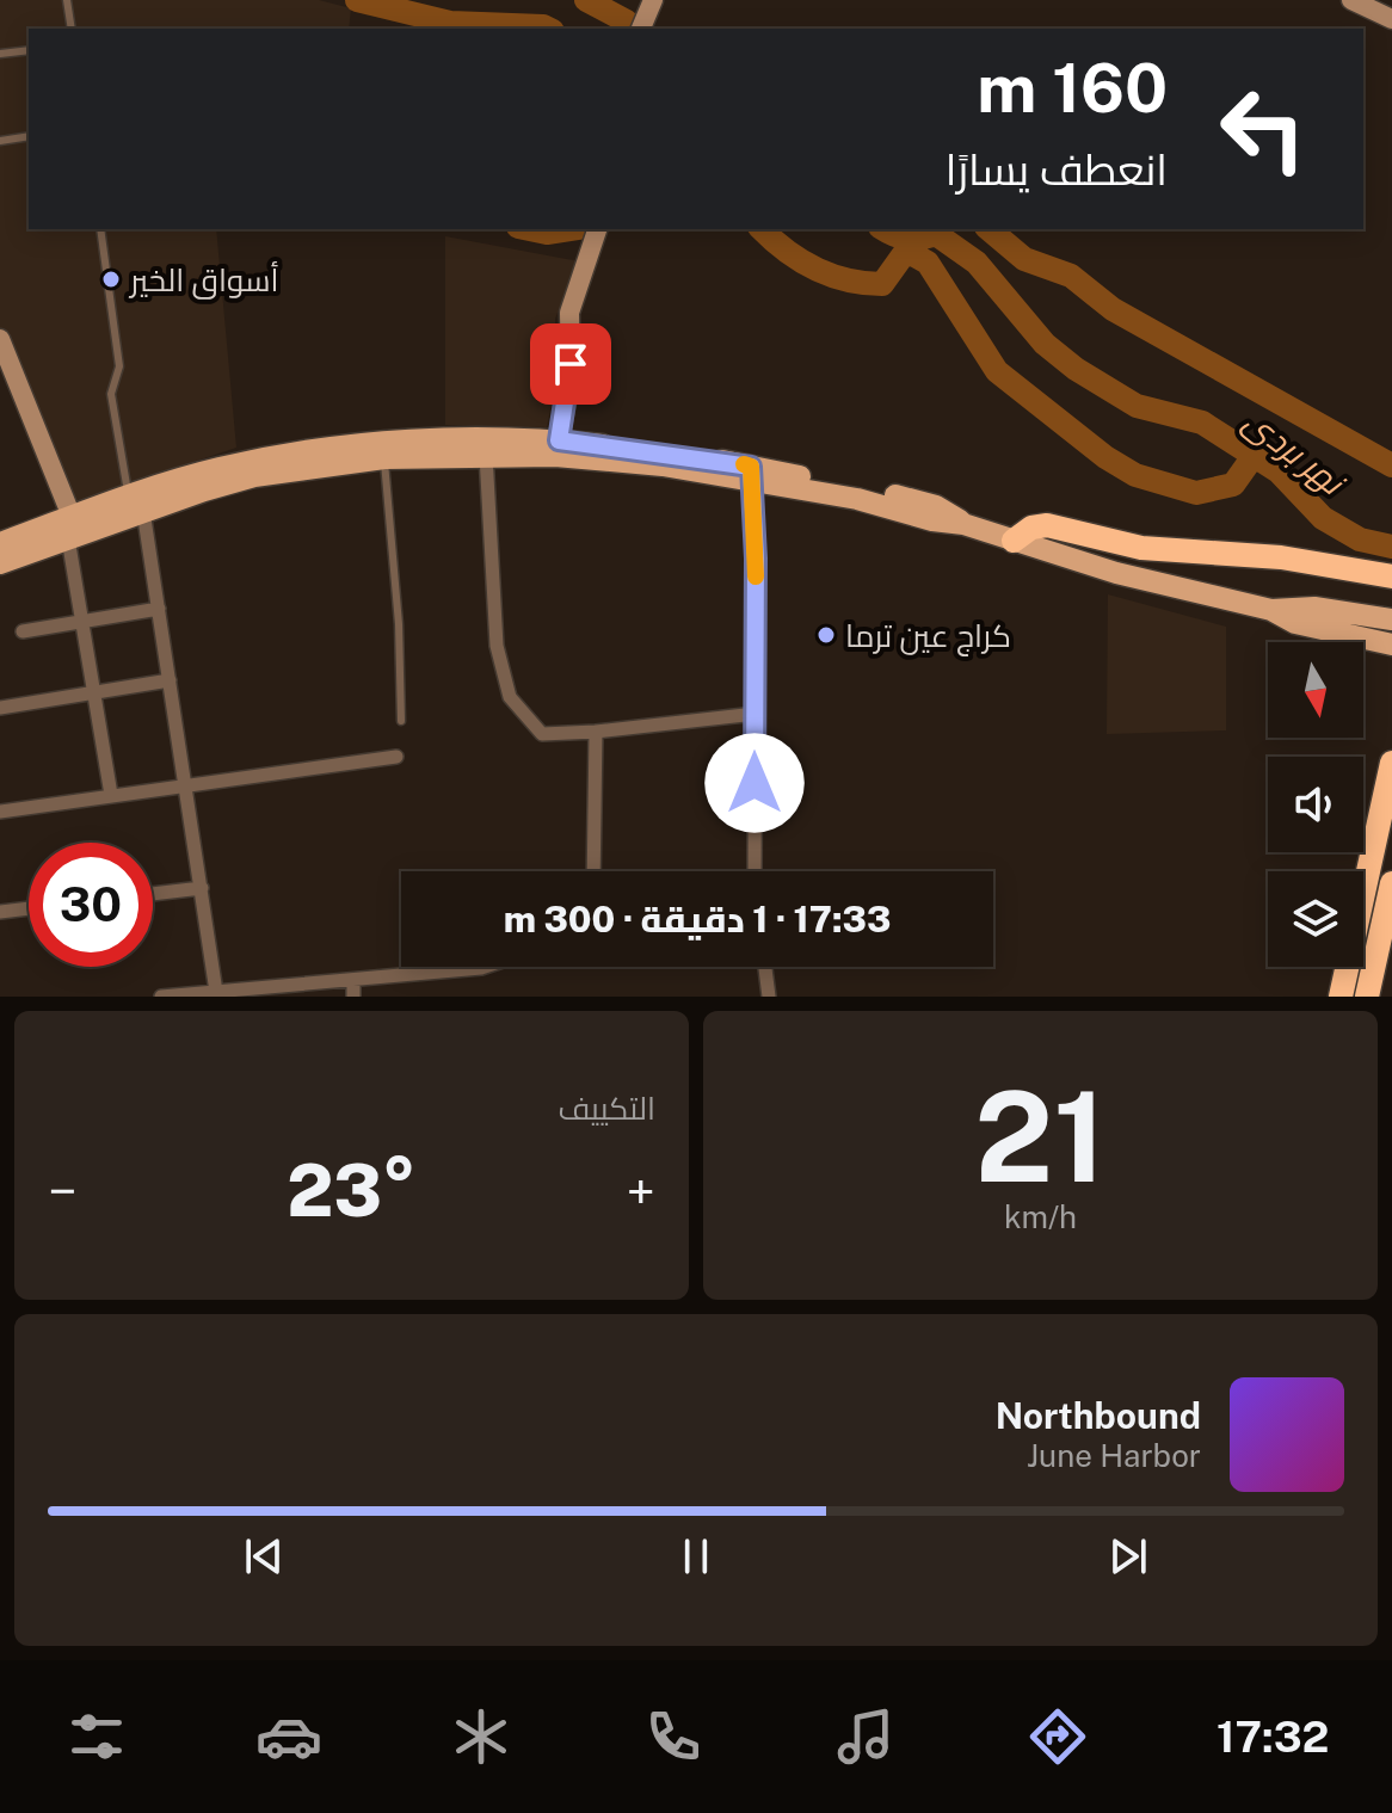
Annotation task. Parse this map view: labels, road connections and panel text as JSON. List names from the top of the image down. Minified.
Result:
{"water":["نهر بردى"],"places":["أسواق الخير","كراج عين ترما"],"north":"bottom","page":{"turn":["160 m","انعطف يسارًا"],"limit":"30","trip":"17:33 · 1 دقيقة · 300 m","tile":[["21","km/h"],"التكييف"],"heat":["−","23°","+"],"song":["Northbound","June Harbor"],"tabs":"17:32"}}
